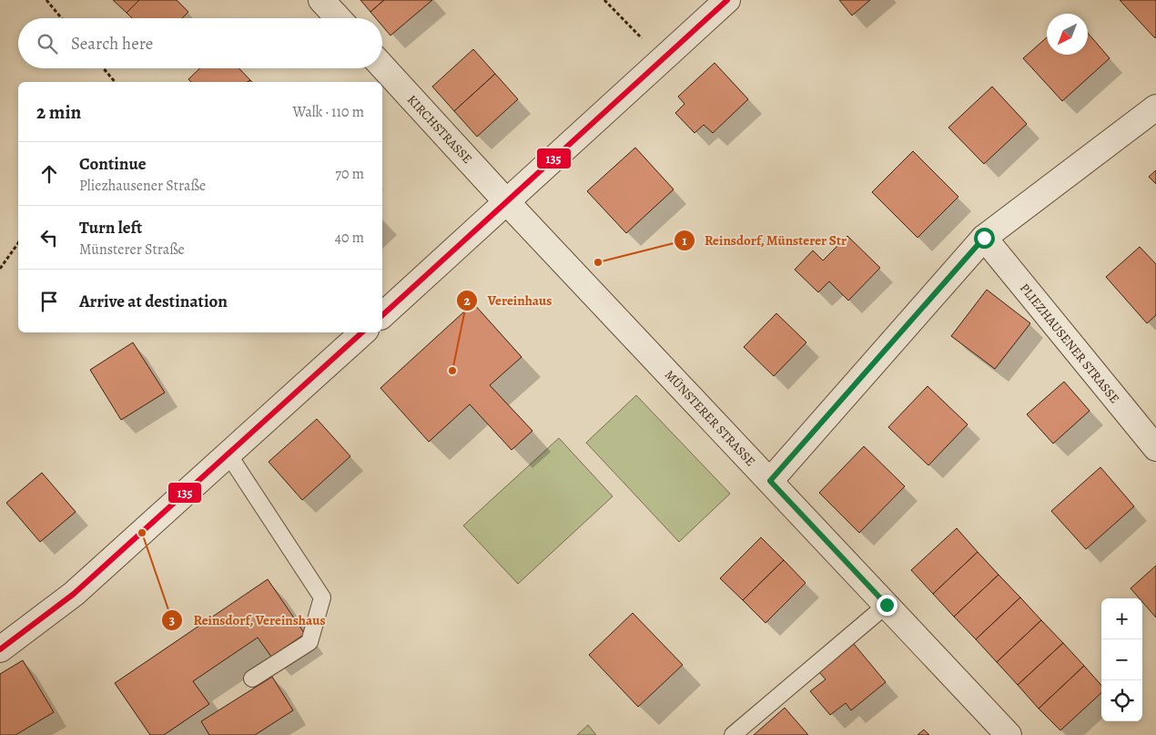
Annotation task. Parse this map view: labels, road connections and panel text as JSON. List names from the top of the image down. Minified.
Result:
{"streets":{"street":["KIRCHSTRASSE","PLIEZHAUSENER STRASSE","MÜNSTERER STRASSE"]},"crossings":[["KIRCHSTRASSE","MÜNSTERER STRASSE"]],"places":["Reinsdorf, Münsterer Str","Vereinhaus","Reinsdorf, Vereinshaus"],"lines":["transit line 135"],"north":"bottom left","page":{"search":"Search here","heading":["2 min","Walk · 110 m"],"list":[["Continue","Pliezhausener Straße","70 m"],["Turn left","Münsterer Straße","40 m"],"Arrive at destination"],"map_buttons":["+","−"]}}
